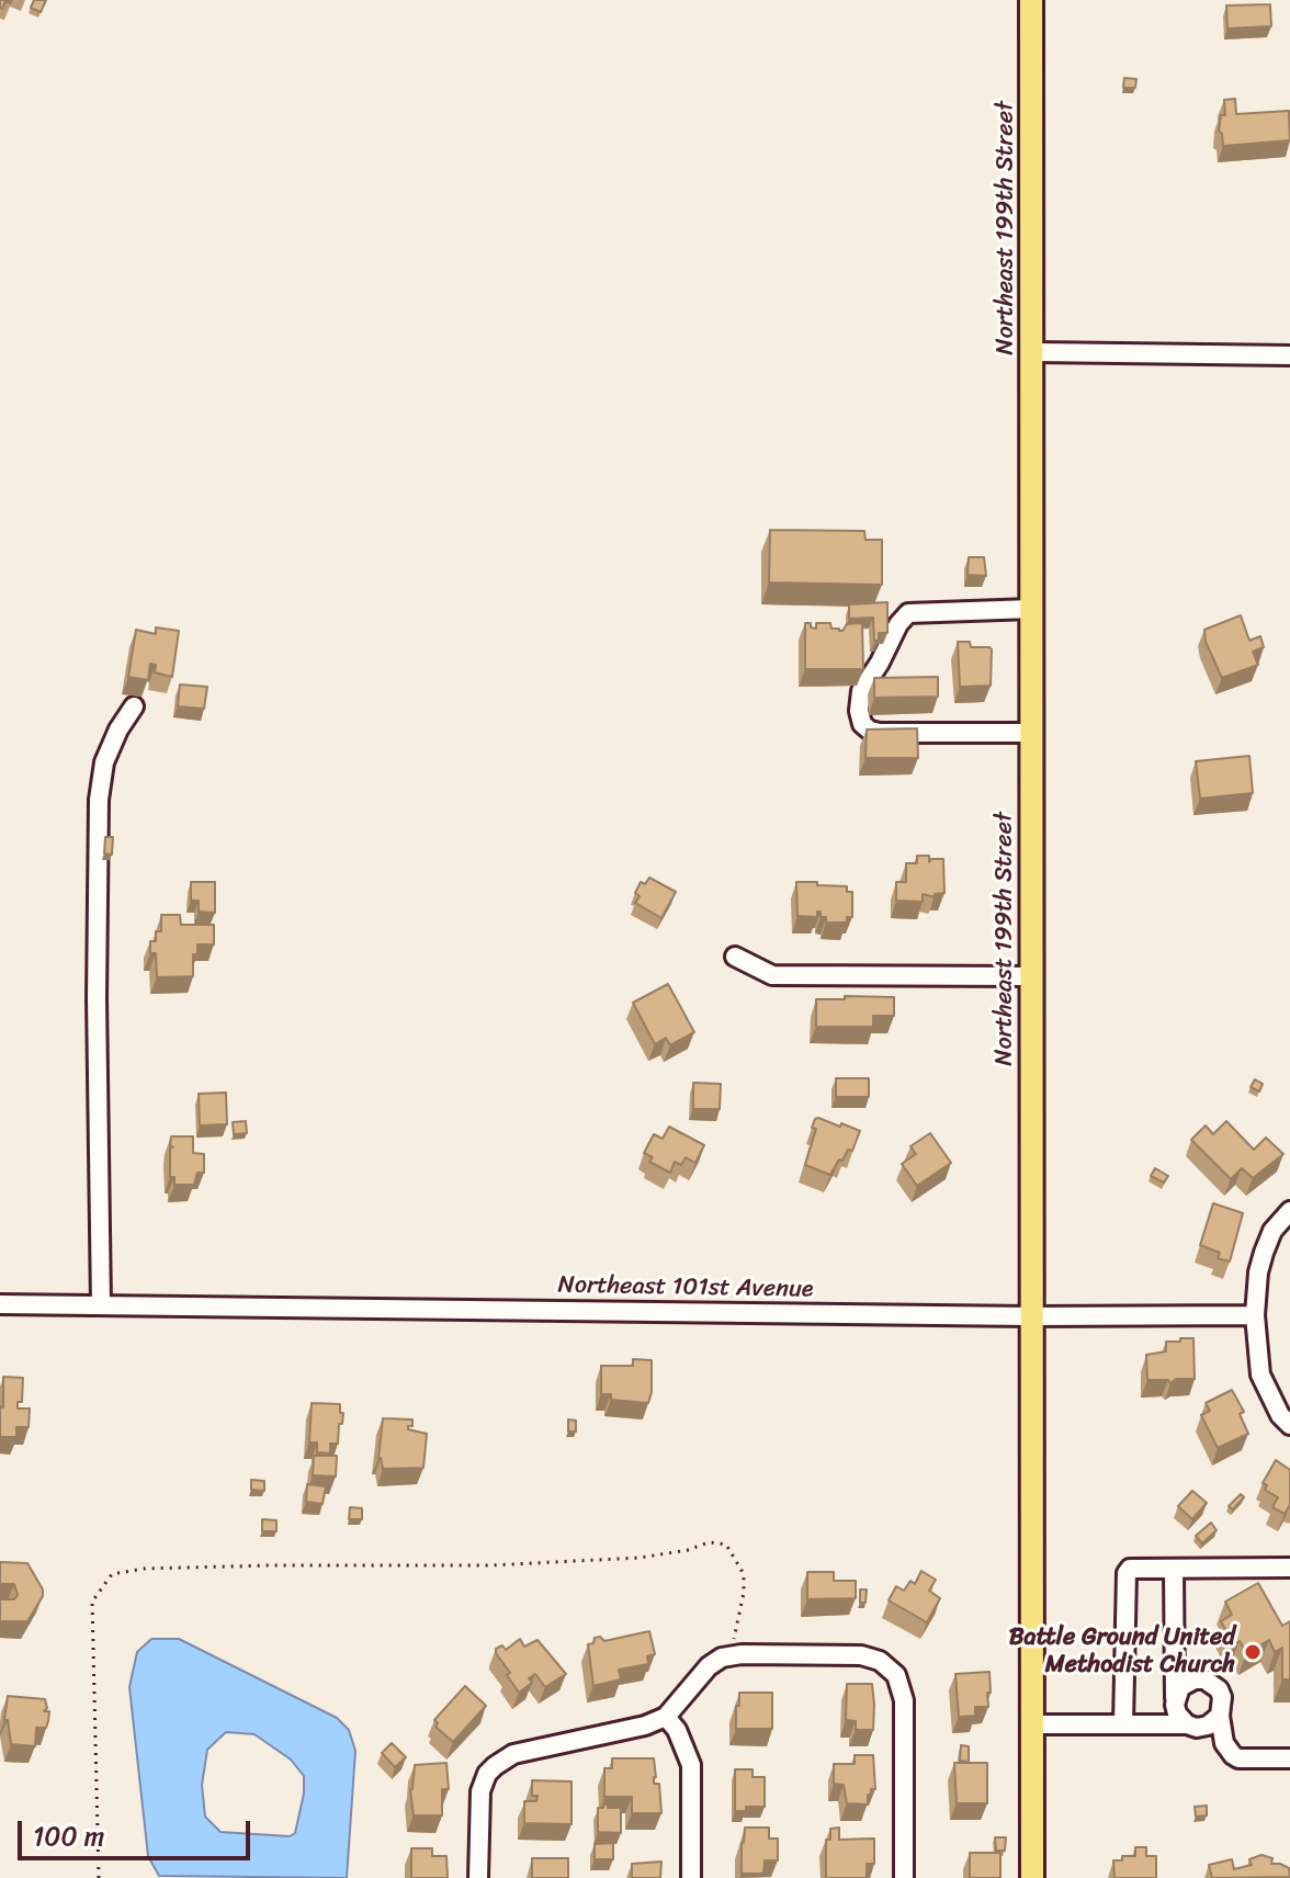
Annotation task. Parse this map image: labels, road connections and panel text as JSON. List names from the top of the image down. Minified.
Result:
{"streets":{"main road":["Northeast 199th Street"],"street":["Northeast 101st Avenue"]},"crossings":[["Northeast 199th Street","Northeast 101st Avenue"]],"places":["Battle Ground United Methodist Church"],"scale_bar":"100 m"}
